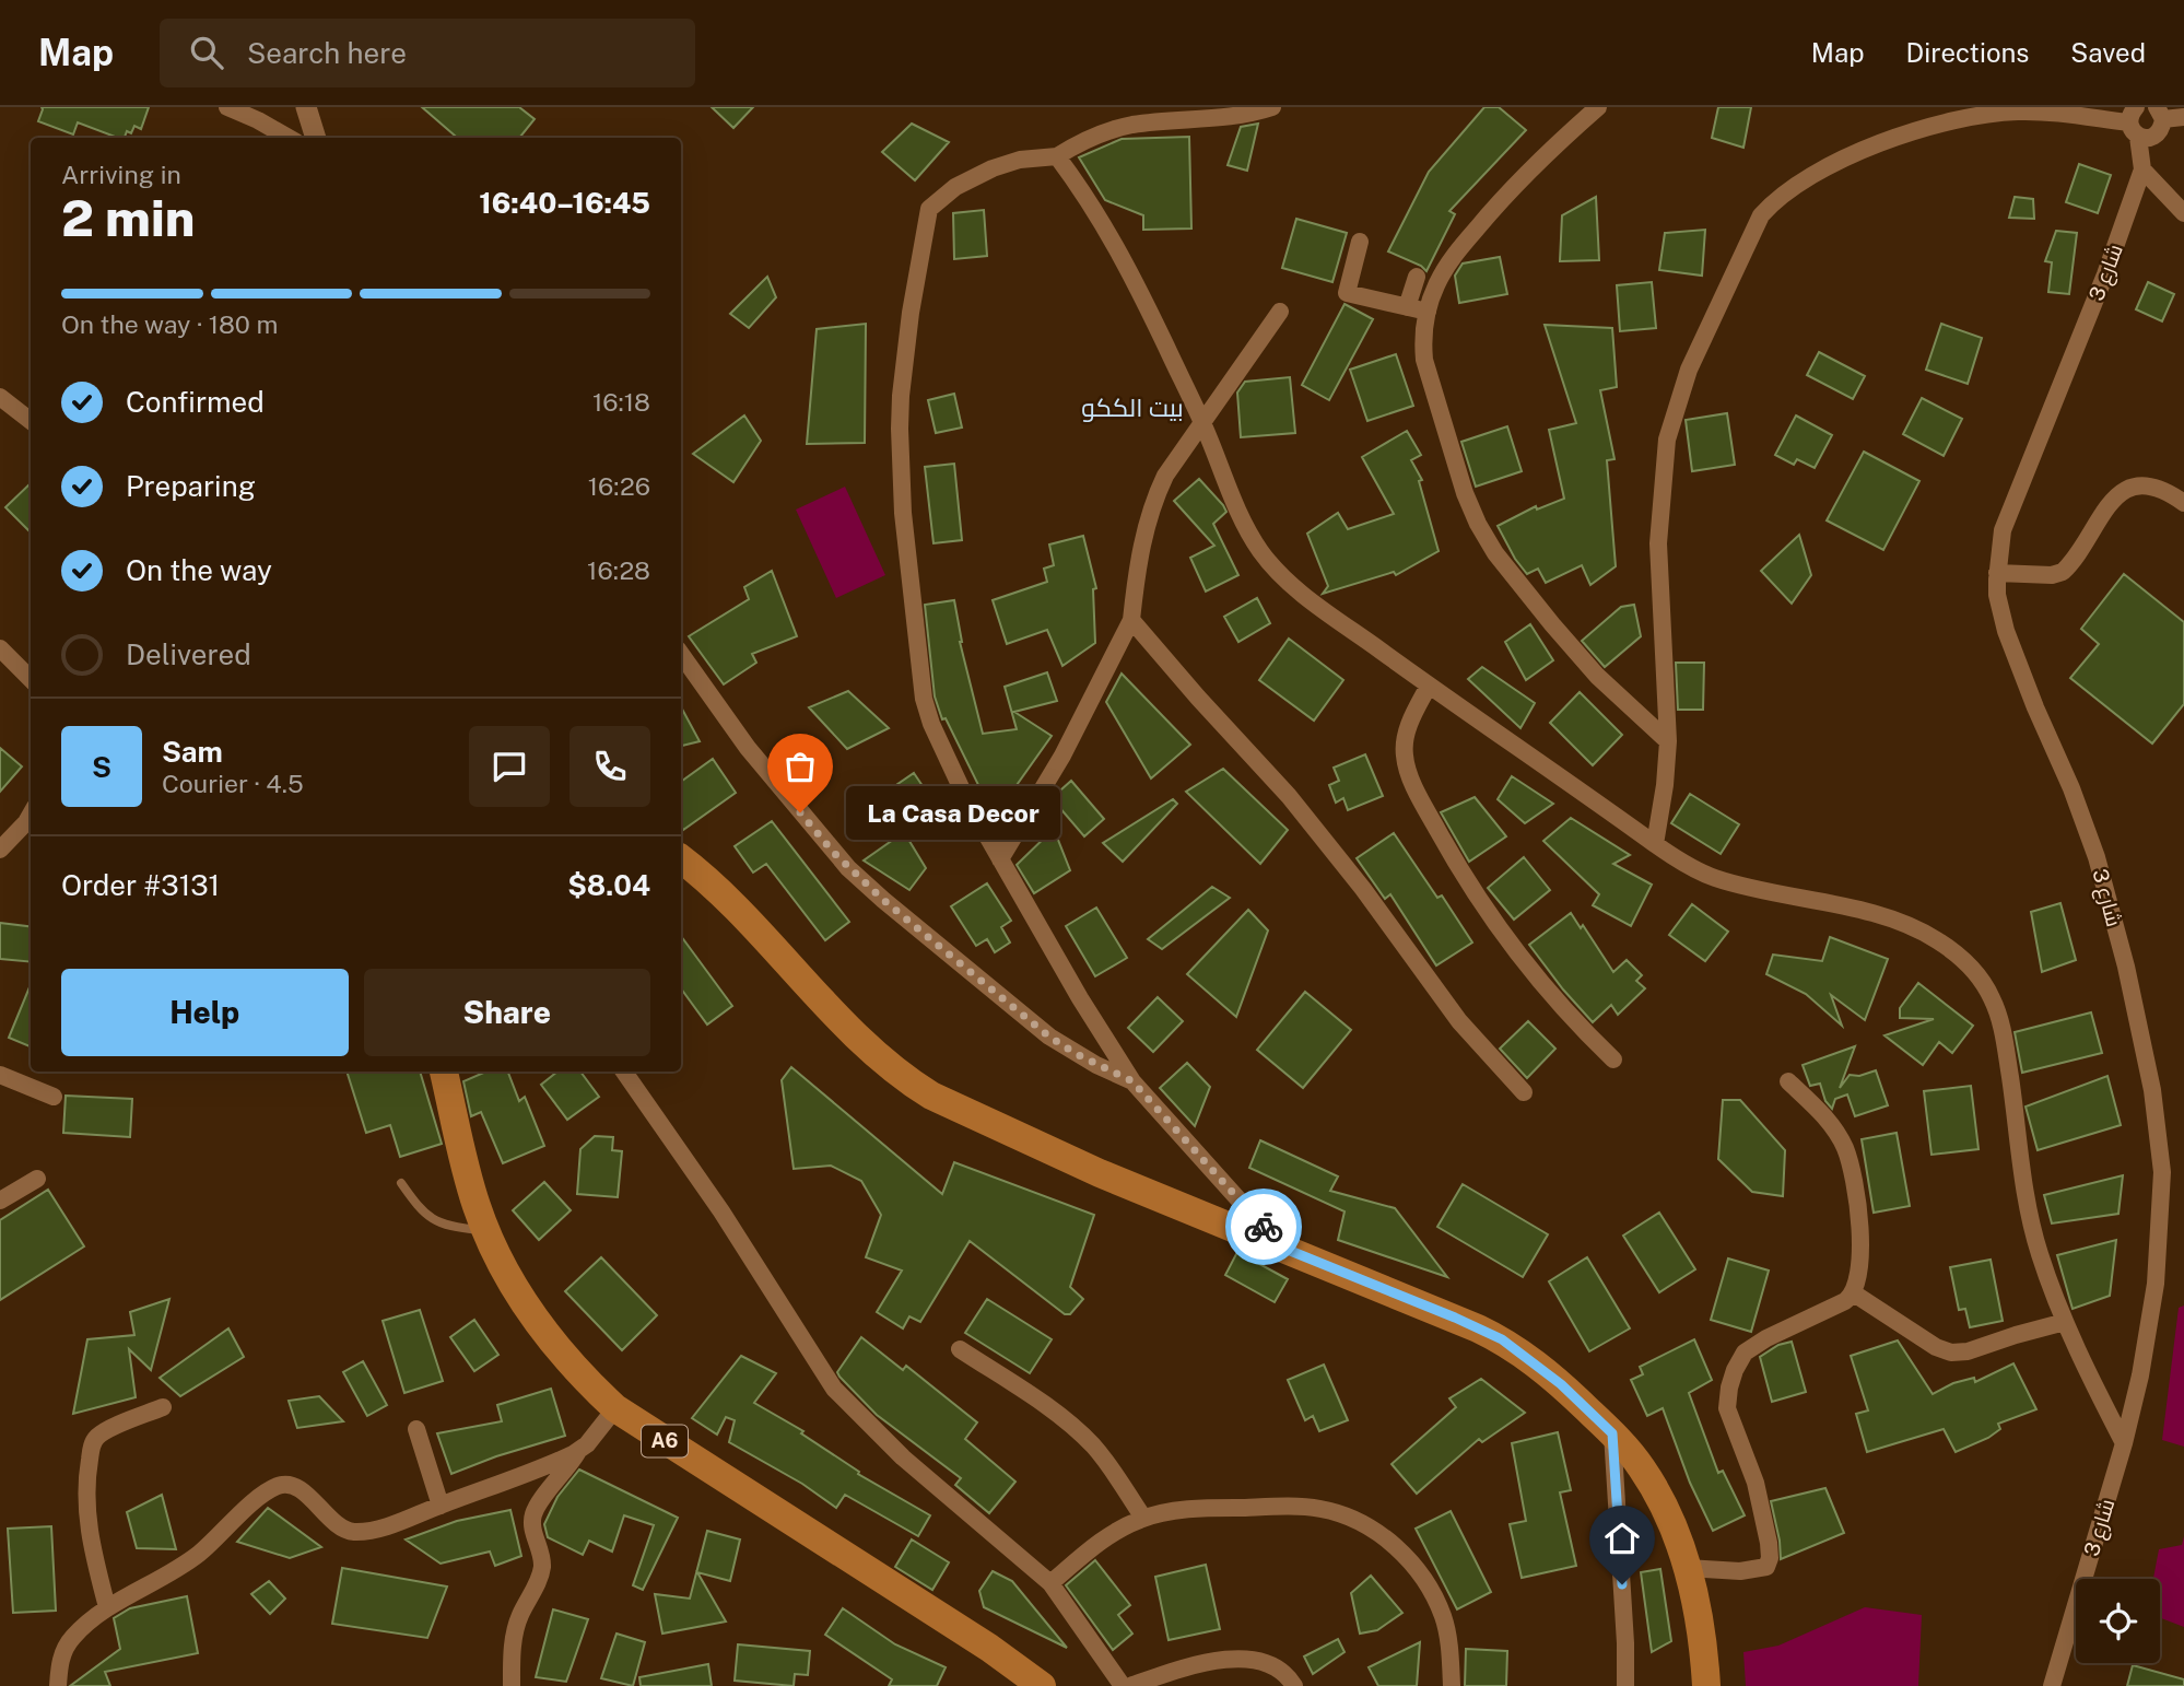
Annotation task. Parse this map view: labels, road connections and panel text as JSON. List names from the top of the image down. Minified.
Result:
{"streets":{"highway":["A6"],"street":["شارع 3"]},"districts":["بيت الككو"],"places":["La Casa Decor"],"page":{"header":"Map","search":"Search here","nav":["Map","Directions","Saved"],"heading":["2 min","Arriving in","16:40–16:45"],"panel":["Sam","Courier · 4.5","Order #3131","$8.04"],"bar":"On the way · 180 m","list":[["Confirmed","16:18"],["Preparing","16:26"],["On the way","16:28"],"Delivered"],"round":"S","bubble":"La Casa Decor","buttons":["Help","Share"]}}
